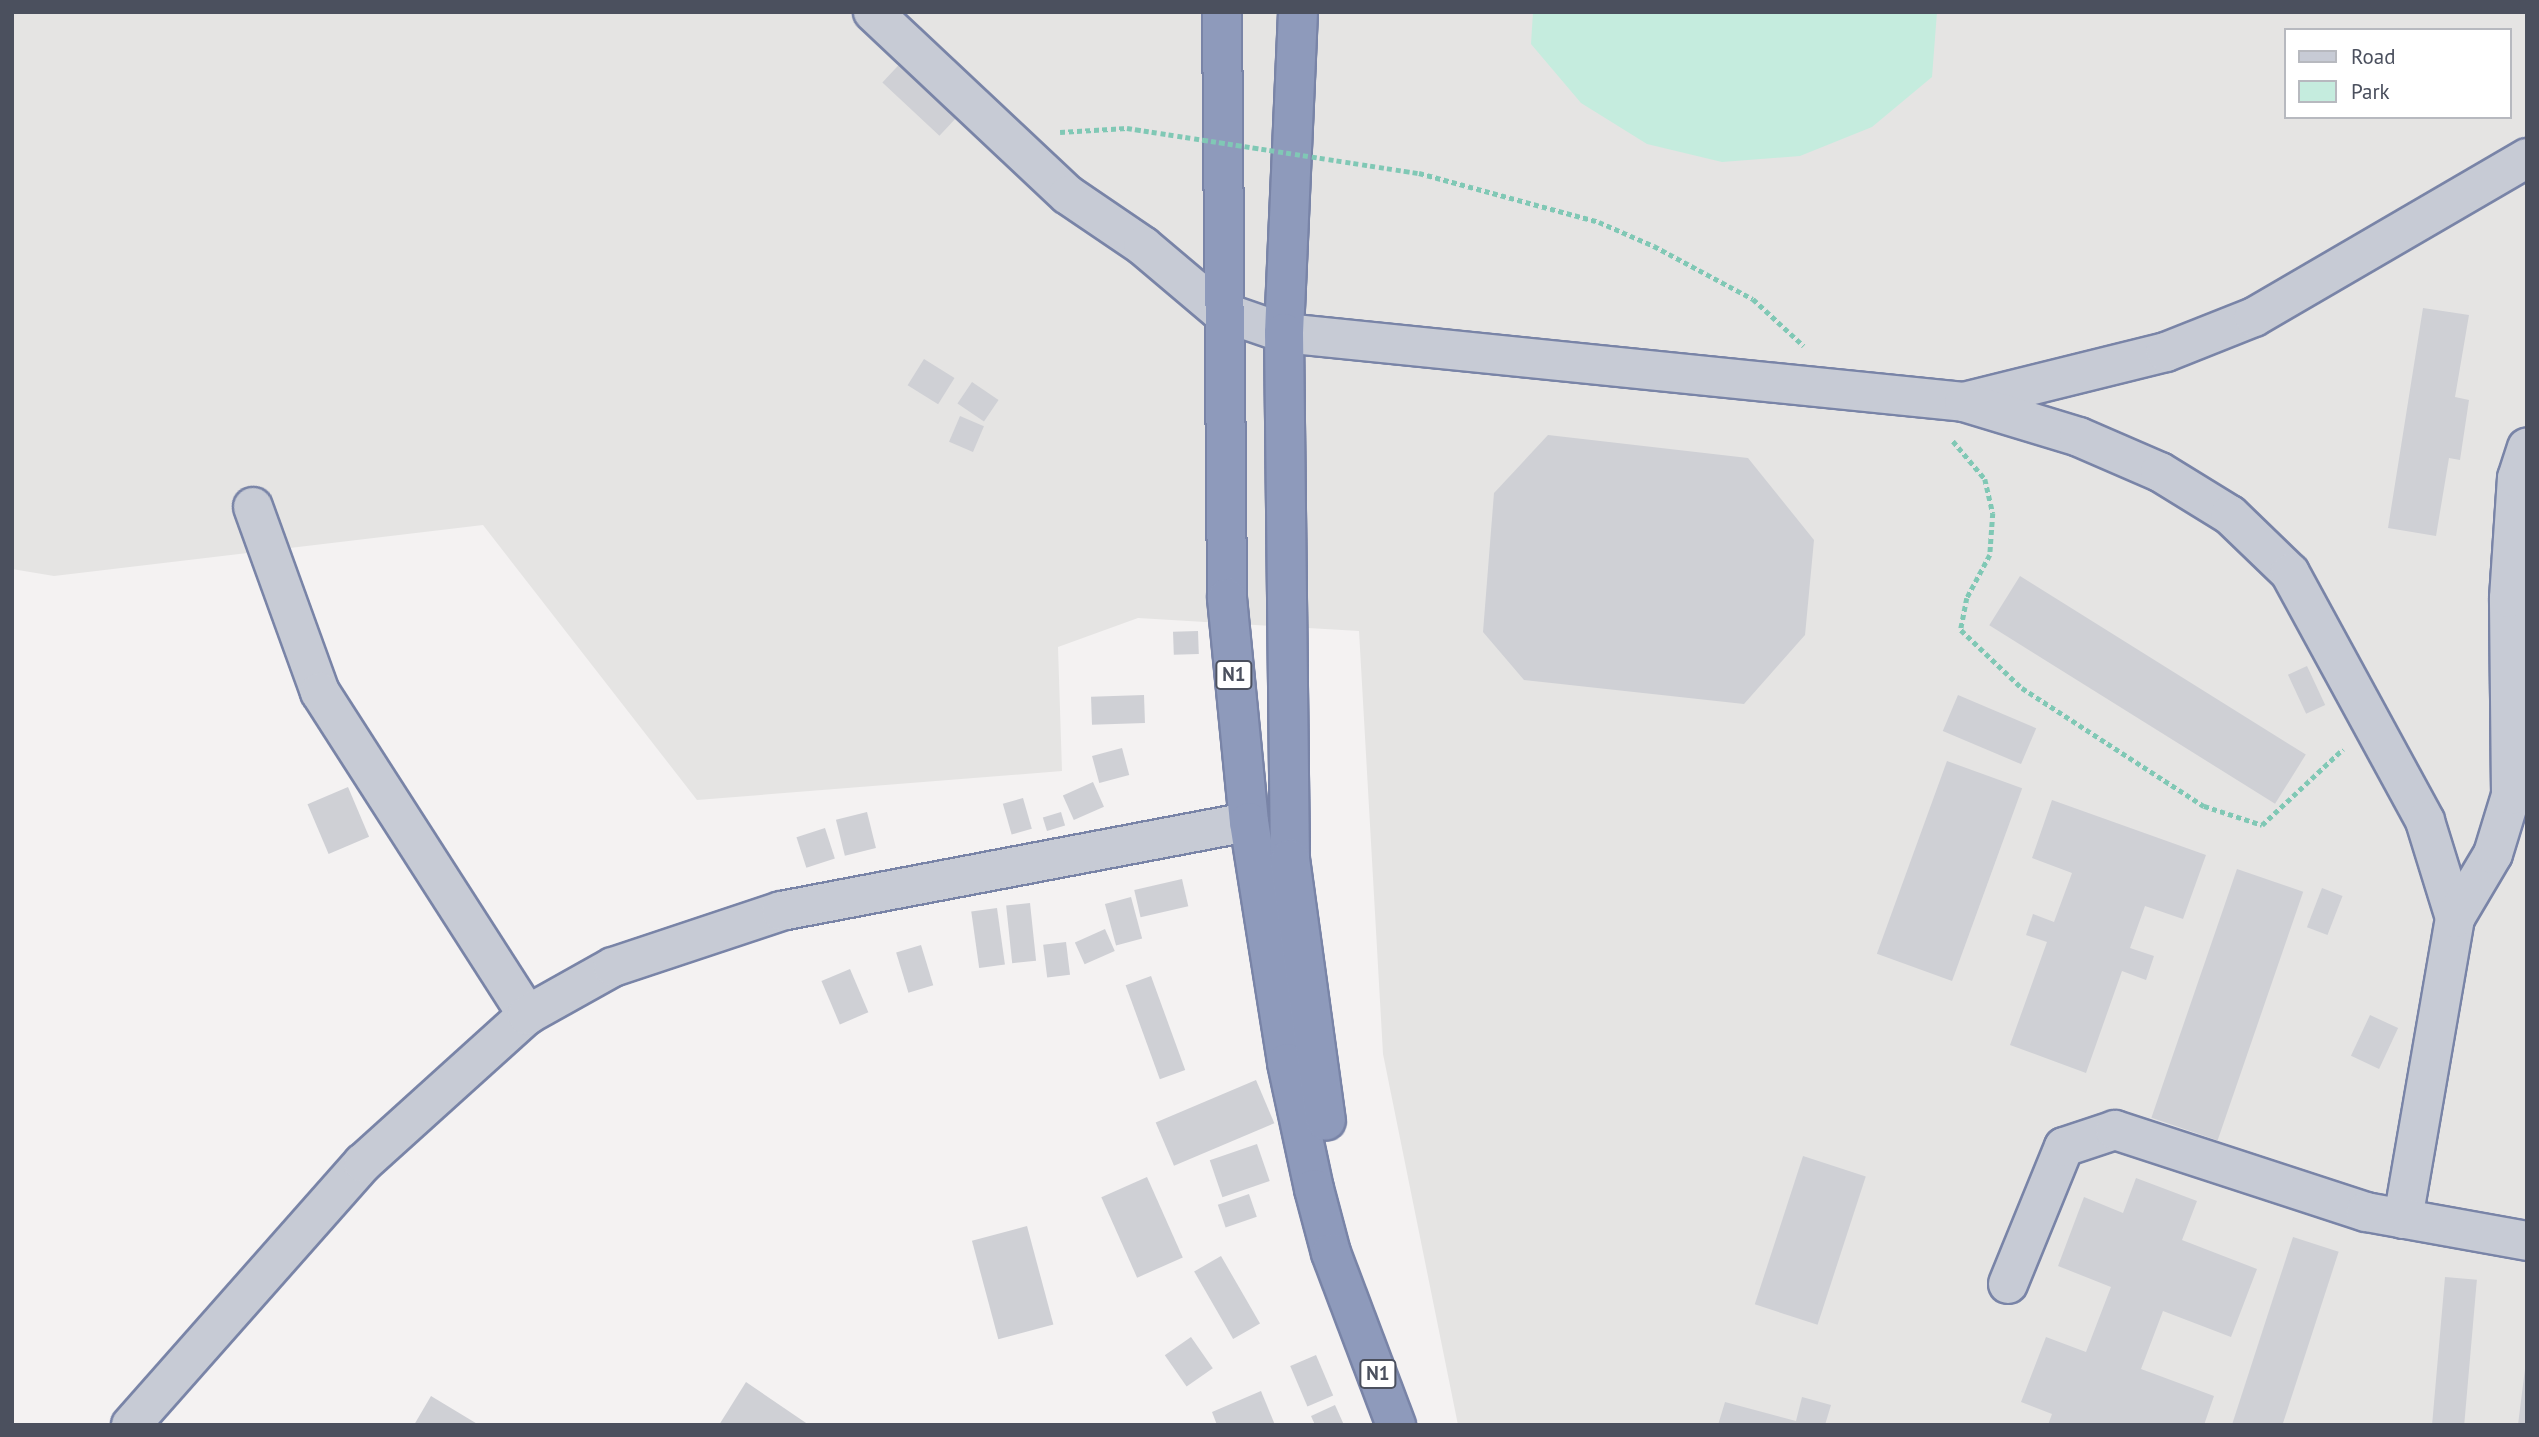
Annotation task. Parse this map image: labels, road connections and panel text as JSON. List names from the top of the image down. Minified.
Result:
{"streets":{"highway":["N1"]},"legend":["Road","Park"]}
